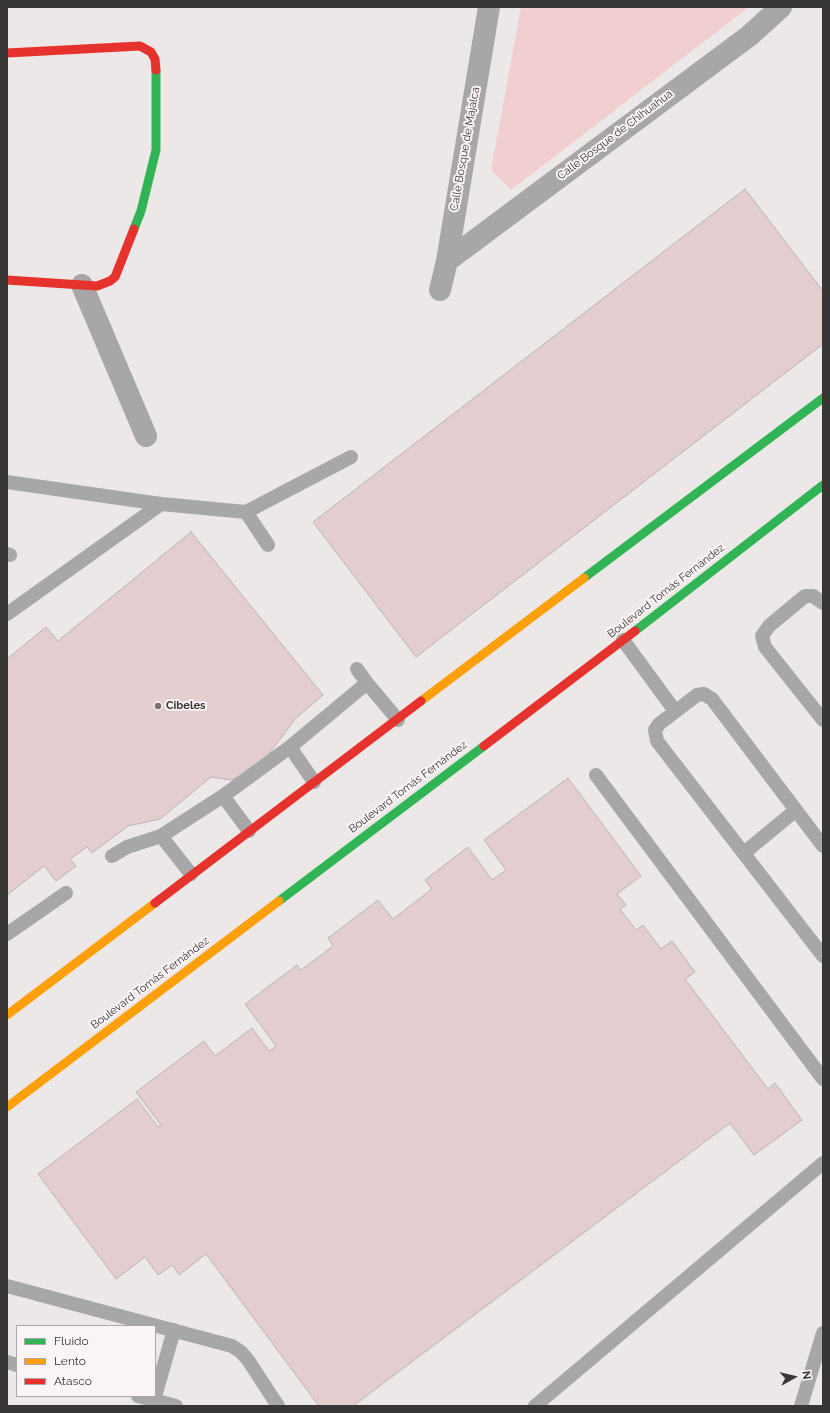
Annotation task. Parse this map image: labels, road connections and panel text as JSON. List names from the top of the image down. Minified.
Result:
{"streets":{"main road":["Boulevard Tomás Fernández"],"street":["Calle Bosque de Chihuahua","Calle Bosque de Majalca"]},"crossings":[["Calle Bosque de Chihuahua","Calle Bosque de Majalca"]],"places":["Cibeles"],"legend":["Fluido","Lento","Atasco"],"north":"right"}
